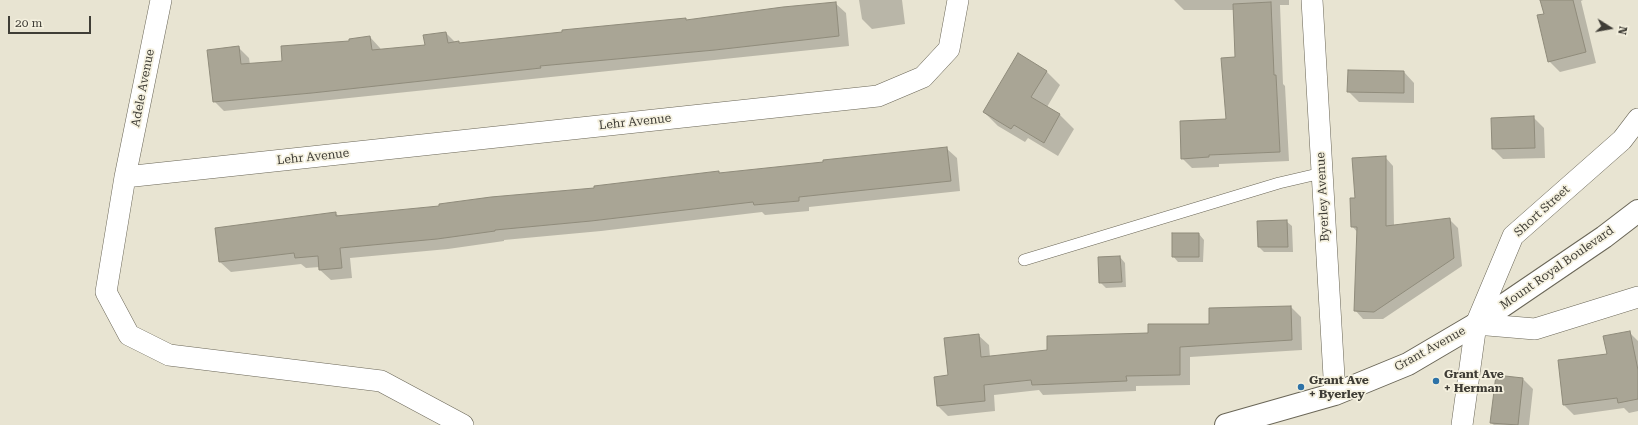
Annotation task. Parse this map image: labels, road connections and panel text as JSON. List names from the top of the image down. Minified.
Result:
{"streets":{"main road":["Mount Royal Boulevard","Grant Avenue"],"street":["Adele Avenue","Lehr Avenue","Byerley Avenue","Short Street"]},"crossings":[["Adele Avenue","Lehr Avenue"],["Byerley Avenue","Grant Avenue"],["Short Street","Mount Royal Boulevard"],["Short Street","Grant Avenue"],["Mount Royal Boulevard","Grant Avenue"]],"places":["Grant Ave + Herman","Grant Ave + Byerley"],"scale_bar":"20 m","north":"right"}
